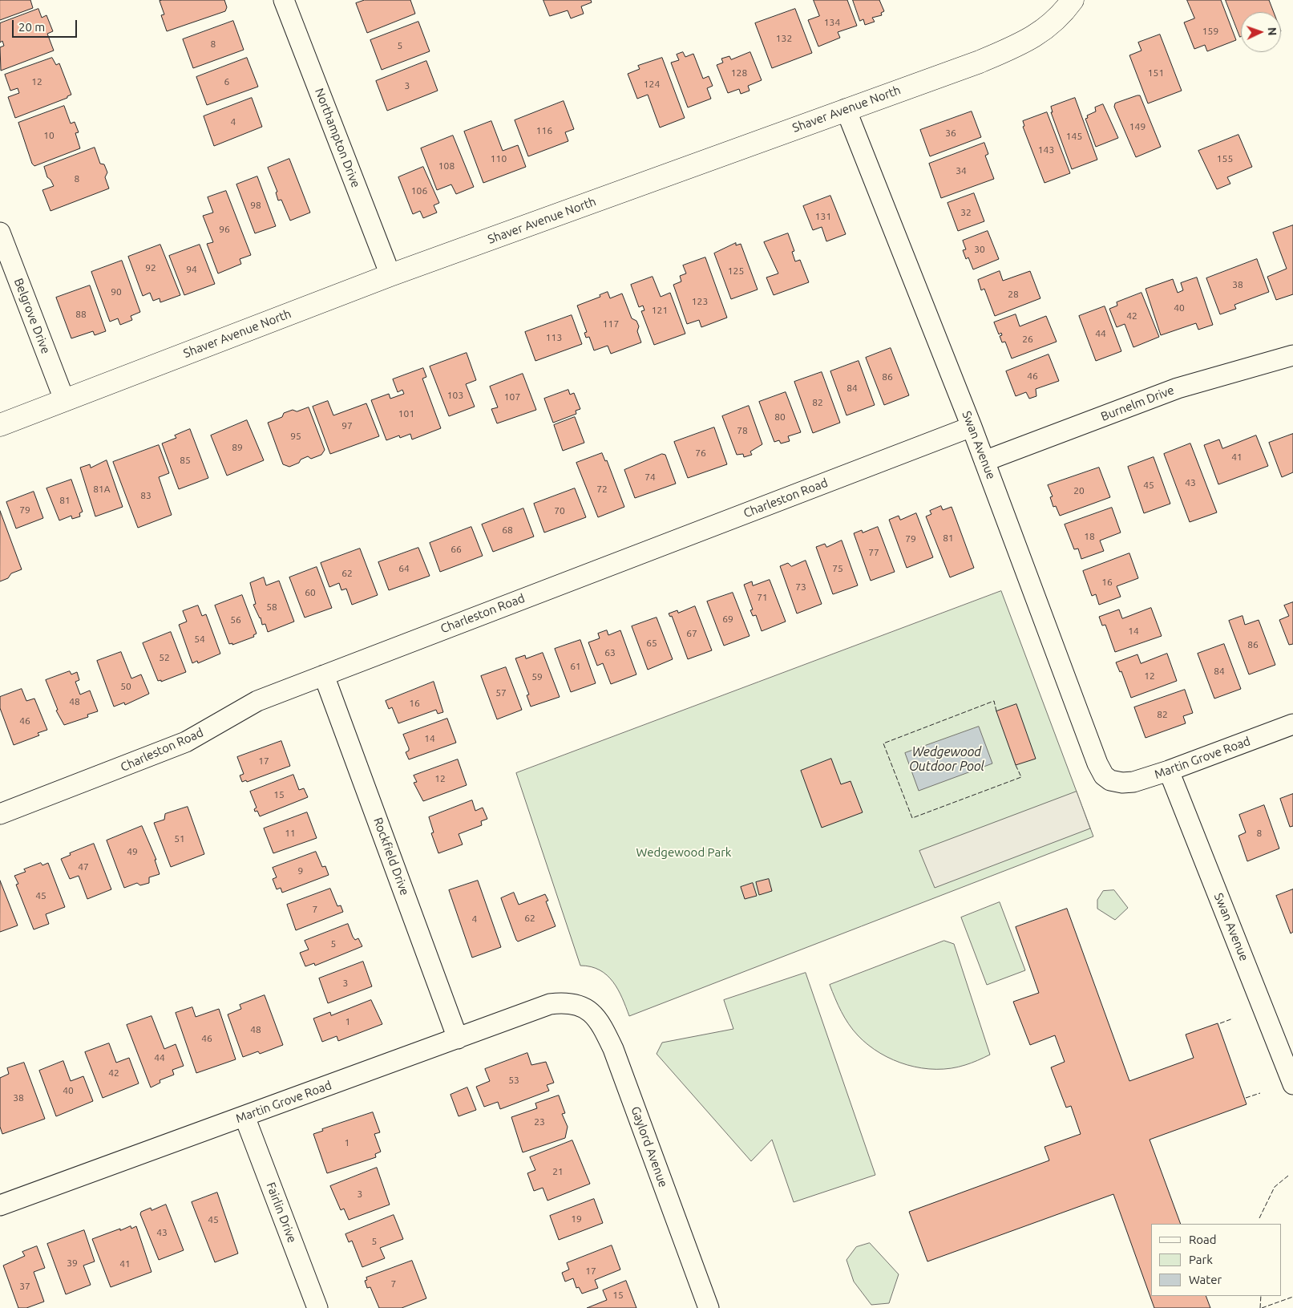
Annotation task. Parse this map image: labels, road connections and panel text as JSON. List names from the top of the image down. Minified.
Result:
{"streets":{"street":["Shaver Avenue North","Northampton Drive","Belgrove Drive","Burnelm Drive","Swan Avenue","Charleston Road","Martin Grove Road","Rockfield Drive","Gaylord Avenue","Fairlin Drive"]},"crossings":[["Shaver Avenue North","Northampton Drive"],["Shaver Avenue North","Belgrove Drive"],["Shaver Avenue North","Swan Avenue"],["Burnelm Drive","Swan Avenue"],["Swan Avenue","Charleston Road"],["Swan Avenue","Martin Grove Road"],["Charleston Road","Rockfield Drive"],["Martin Grove Road","Rockfield Drive"],["Martin Grove Road","Gaylord Avenue"],["Martin Grove Road","Fairlin Drive"]],"water":["Wedgewood Outdoor Pool"],"parks":["Wedgewood Park"],"house_numbers":["134","159","132","8","5","128","151","12","6","124","3","4","149","116","36","10","145","143","110","155","108","34","8","106","98","32","131","96","30","92","94","125","38","90","28","123","40","121","88","42","117","44","113","26","46","86","84","103","107","82","101","80","97","78","95","89","76","41","85","74","43","45","81A","72","20","83","81","79","70","68","18","81","79","66","77","64","75","62","16","73","60","71","58","69","56","14","67","54","65","86","63","52","61","84","12","59","50","57","48","16","82","46","14","17","12","15","11","8","51","49","47","9","45","7","62","4","5","3","1","48","46","44","42","53","40","38","23","1","21","3","19","45","43","5","39","41","17","7","37","15"],"legend":["Road","Park","Water"],"scale_bar":"20 m","north":"right"}
